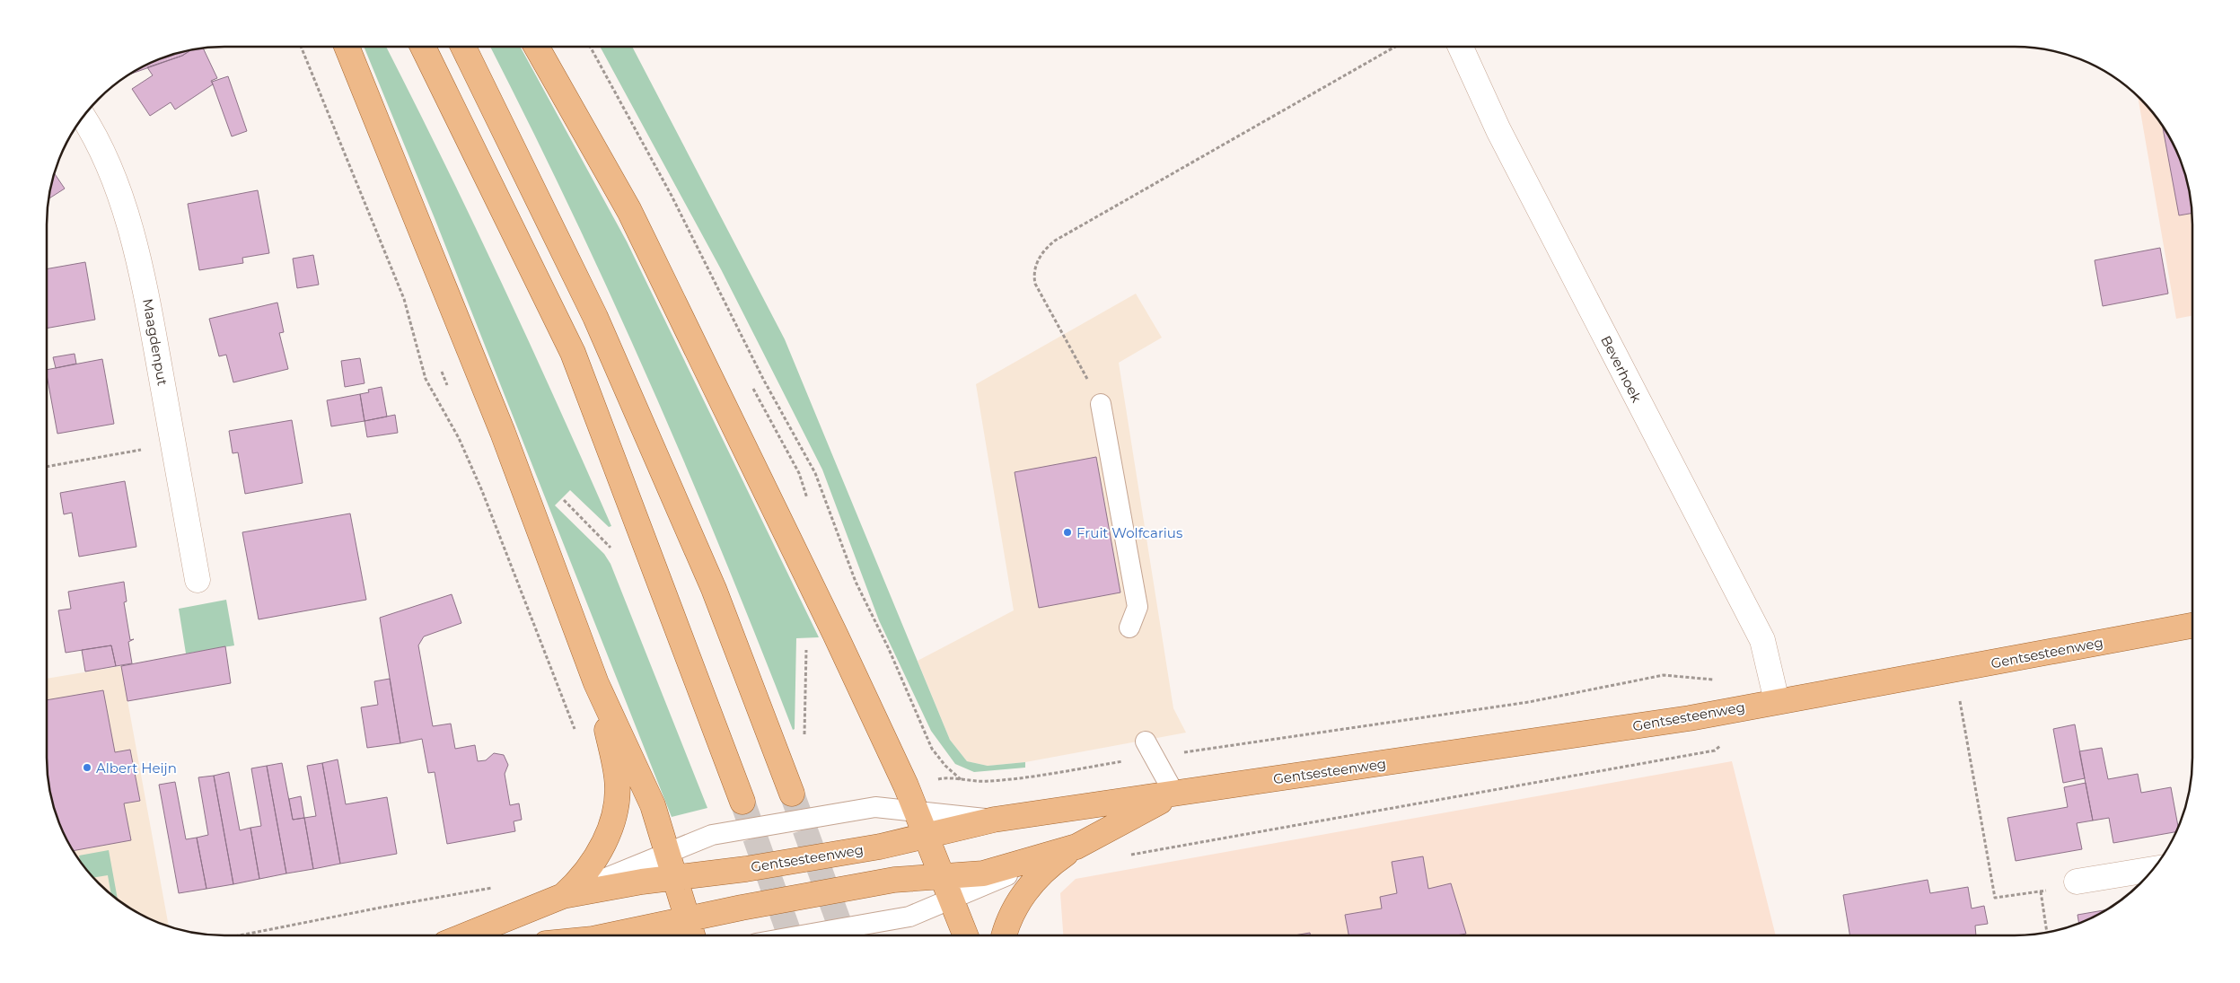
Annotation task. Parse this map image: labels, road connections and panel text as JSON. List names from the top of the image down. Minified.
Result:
{"streets":{"main road":["Gentsesteenweg"],"street":["Maagdenput","Beverhoek"]},"crossings":[["Beverhoek","Gentsesteenweg"]],"places":["Fruit Wolfcarius","Albert Heijn"]}
